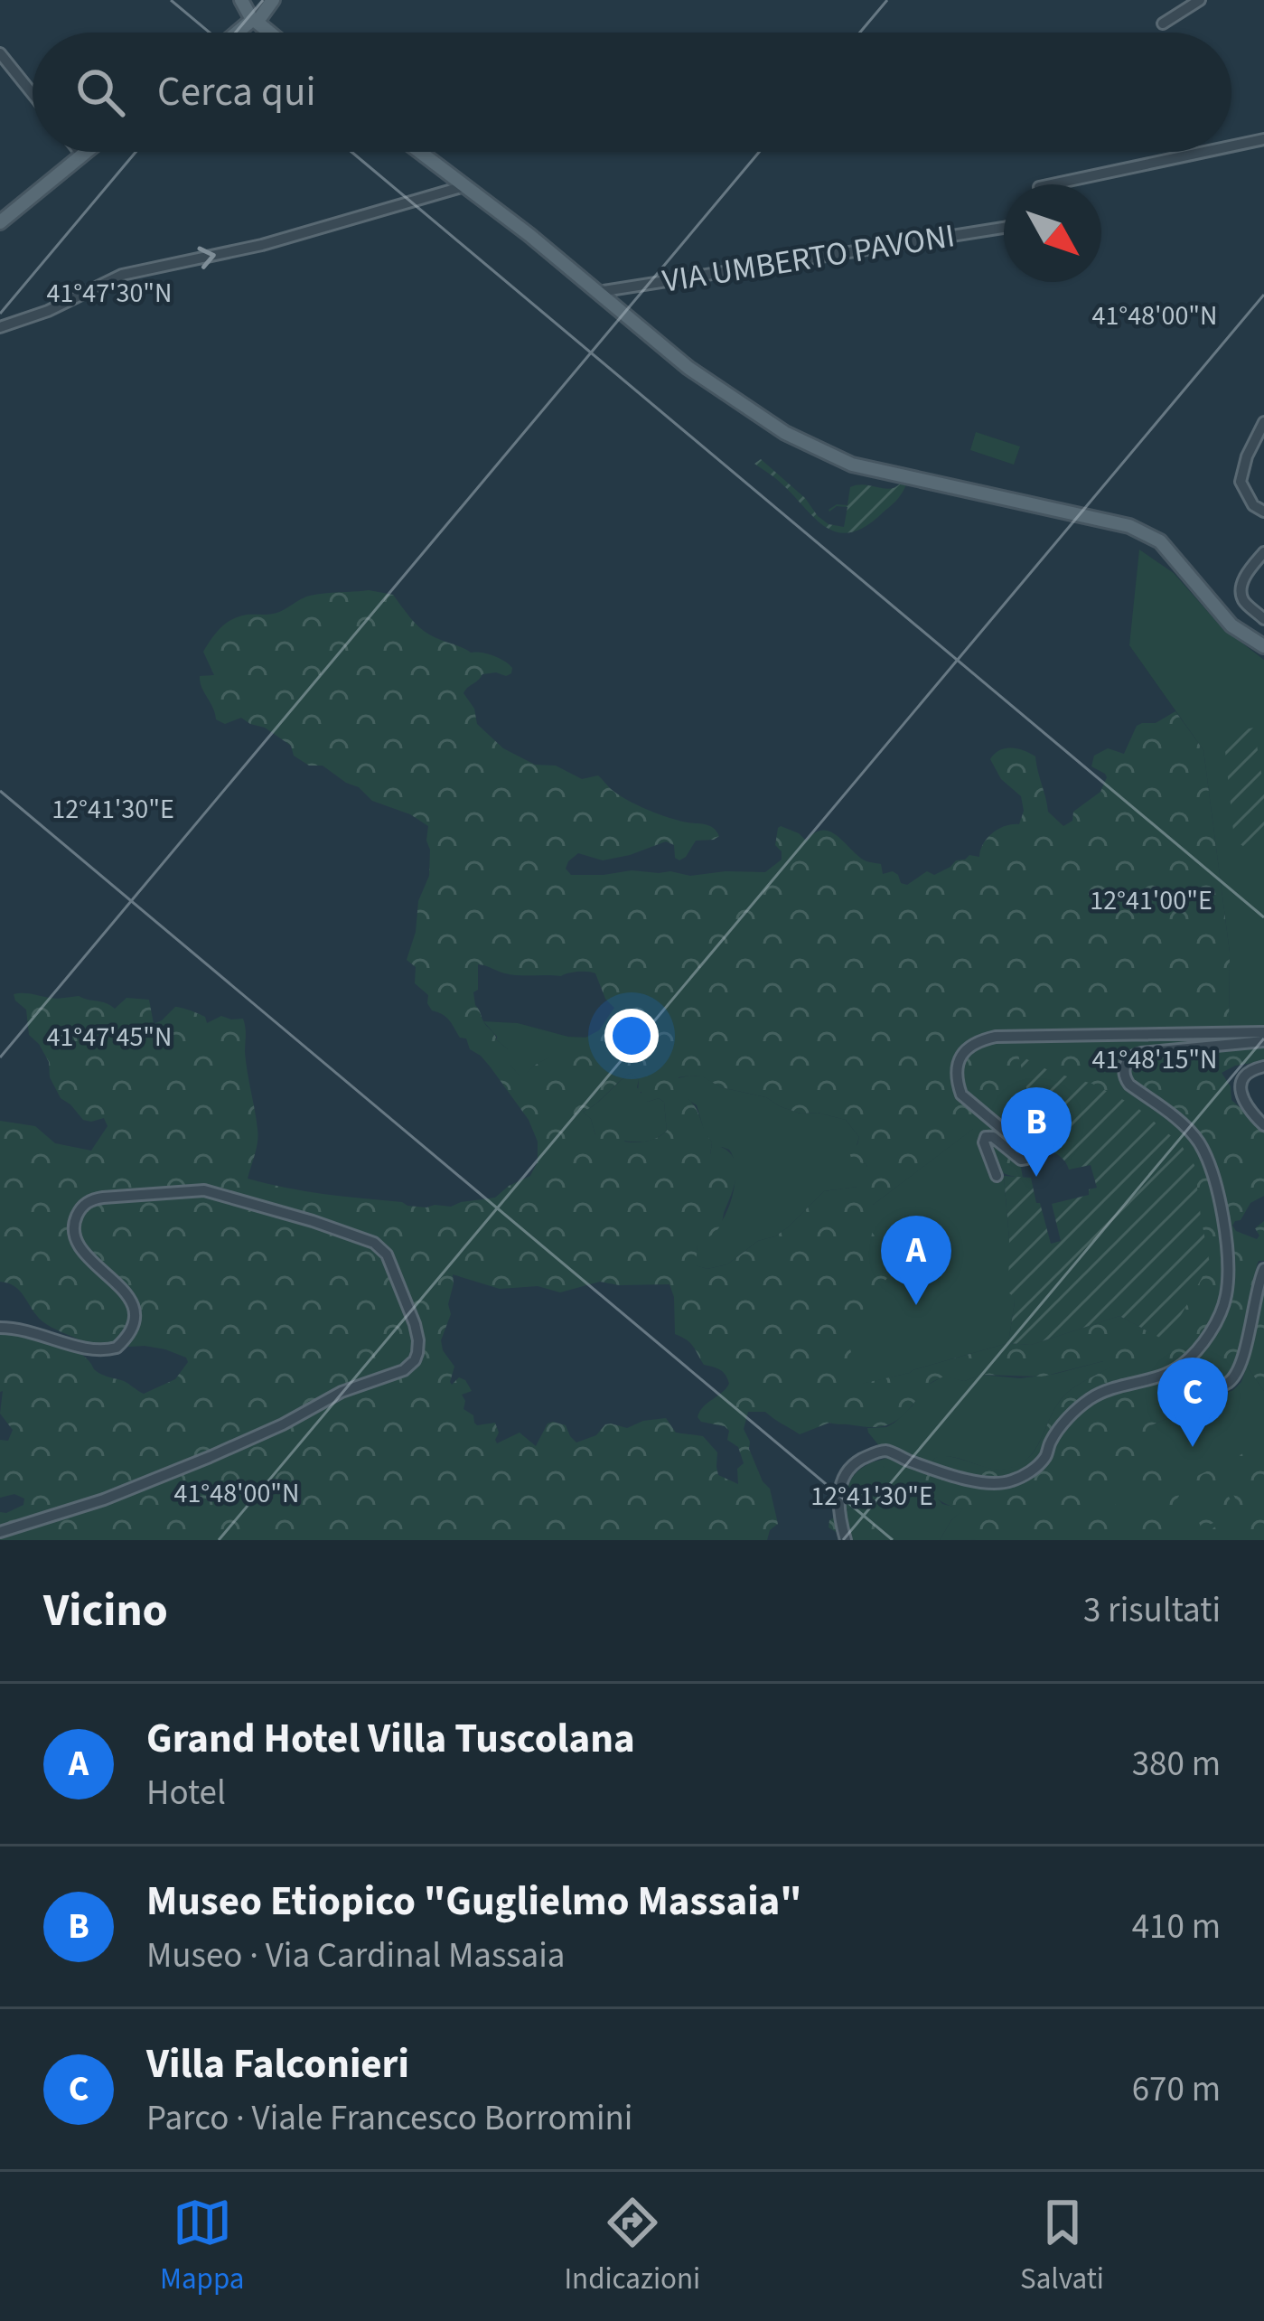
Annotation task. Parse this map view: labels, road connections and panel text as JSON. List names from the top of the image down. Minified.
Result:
{"streets":{"street":["VIA UMBERTO PAVONI"]},"north":"bottom right","page":{"search":"Cerca qui","pins":["B","A","C"],"heading":["Vicino","3 risultati"],"list":[{"mark":"A","name":"Grand Hotel Villa Tuscolana","note":"Hotel","value":"380 m"},{"mark":"B","name":"Museo Etiopico \"Guglielmo Massaia\"","note":"Museo · Via Cardinal Massaia","value":"410 m"},{"mark":"C","name":"Villa Falconieri","note":"Parco · Viale Francesco Borromini","value":"670 m"}],"nav":["Mappa","Indicazioni","Salvati"]},"coordinates":["41°47'30\"N","41°48'00\"N","12°41'30\"E","12°41'00\"E","41°47'45\"N","41°48'15\"N"]}
